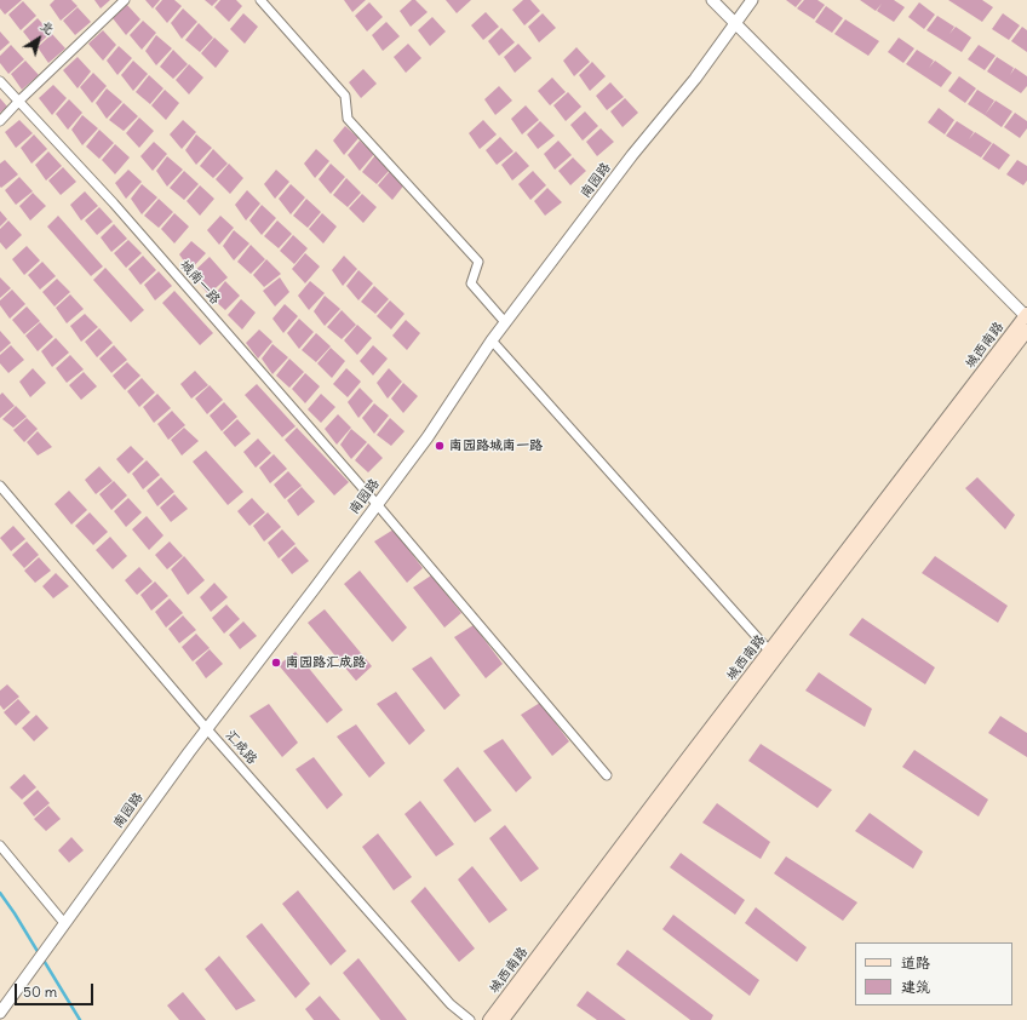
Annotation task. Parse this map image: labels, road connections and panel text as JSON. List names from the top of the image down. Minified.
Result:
{"streets":{"main road":["城西南路"],"street":["南园路","城南一路","汇成路"]},"crossings":[["南园路","城南一路"],["南园路","汇成路"]],"places":["南园路城南一路","南园路汇成路"],"legend":["道路","建筑"],"scale_bar":"50 m","north":"top right"}
